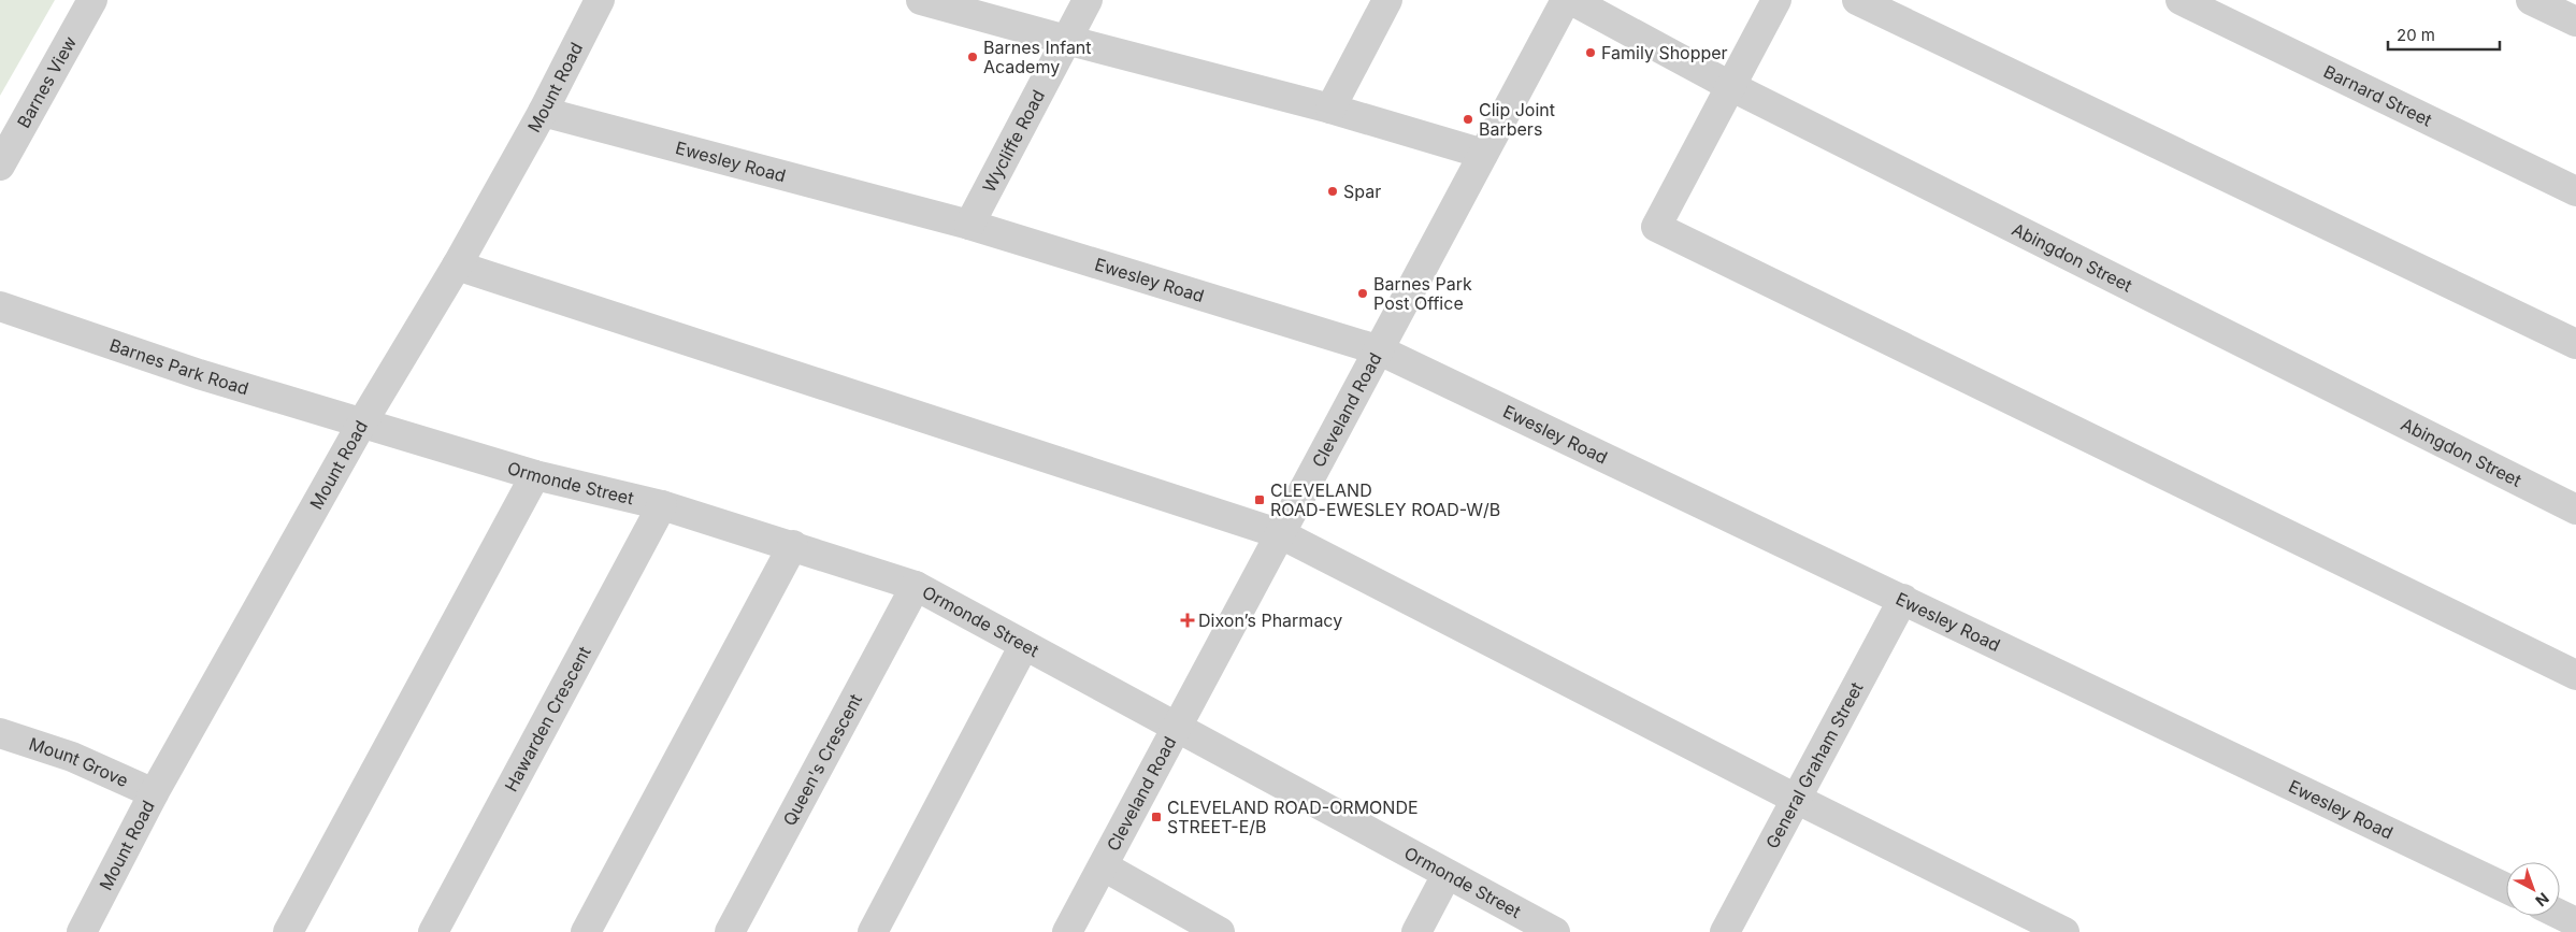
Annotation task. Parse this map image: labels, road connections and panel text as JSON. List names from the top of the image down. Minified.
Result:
{"streets":{"street":["Barnes View","Mount Road","Barnard Street","Wycliffe Road","Ewesley Road","Abingdon Street","Barnes Park Road","Cleveland Road","Ormonde Street","Hawarden Crescent","Queen's Crescent","Mount Grove","General Graham Street"]},"crossings":[["Mount Road","Ewesley Road"],["Mount Road","Barnes Park Road"],["Mount Road","Ormonde Street"],["Mount Road","Mount Grove"],["Wycliffe Road","Ewesley Road"],["Ewesley Road","Cleveland Road"],["Ewesley Road","General Graham Street"],["Barnes Park Road","Ormonde Street"],["Cleveland Road","Ormonde Street"],["Ormonde Street","Hawarden Crescent"],["Ormonde Street","Queen's Crescent"]],"places":{"other":["Family Shopper","Barnes Infant Academy","Clip Joint Barbers","Spar","Barnes Park Post Office"],"transit":["CLEVELAND ROAD-EWESLEY ROAD-W/B","CLEVELAND ROAD-ORMONDE STREET-E/B"],"health":["Dixon’s Pharmacy"]},"scale_bar":"20 m","north":"bottom right"}
